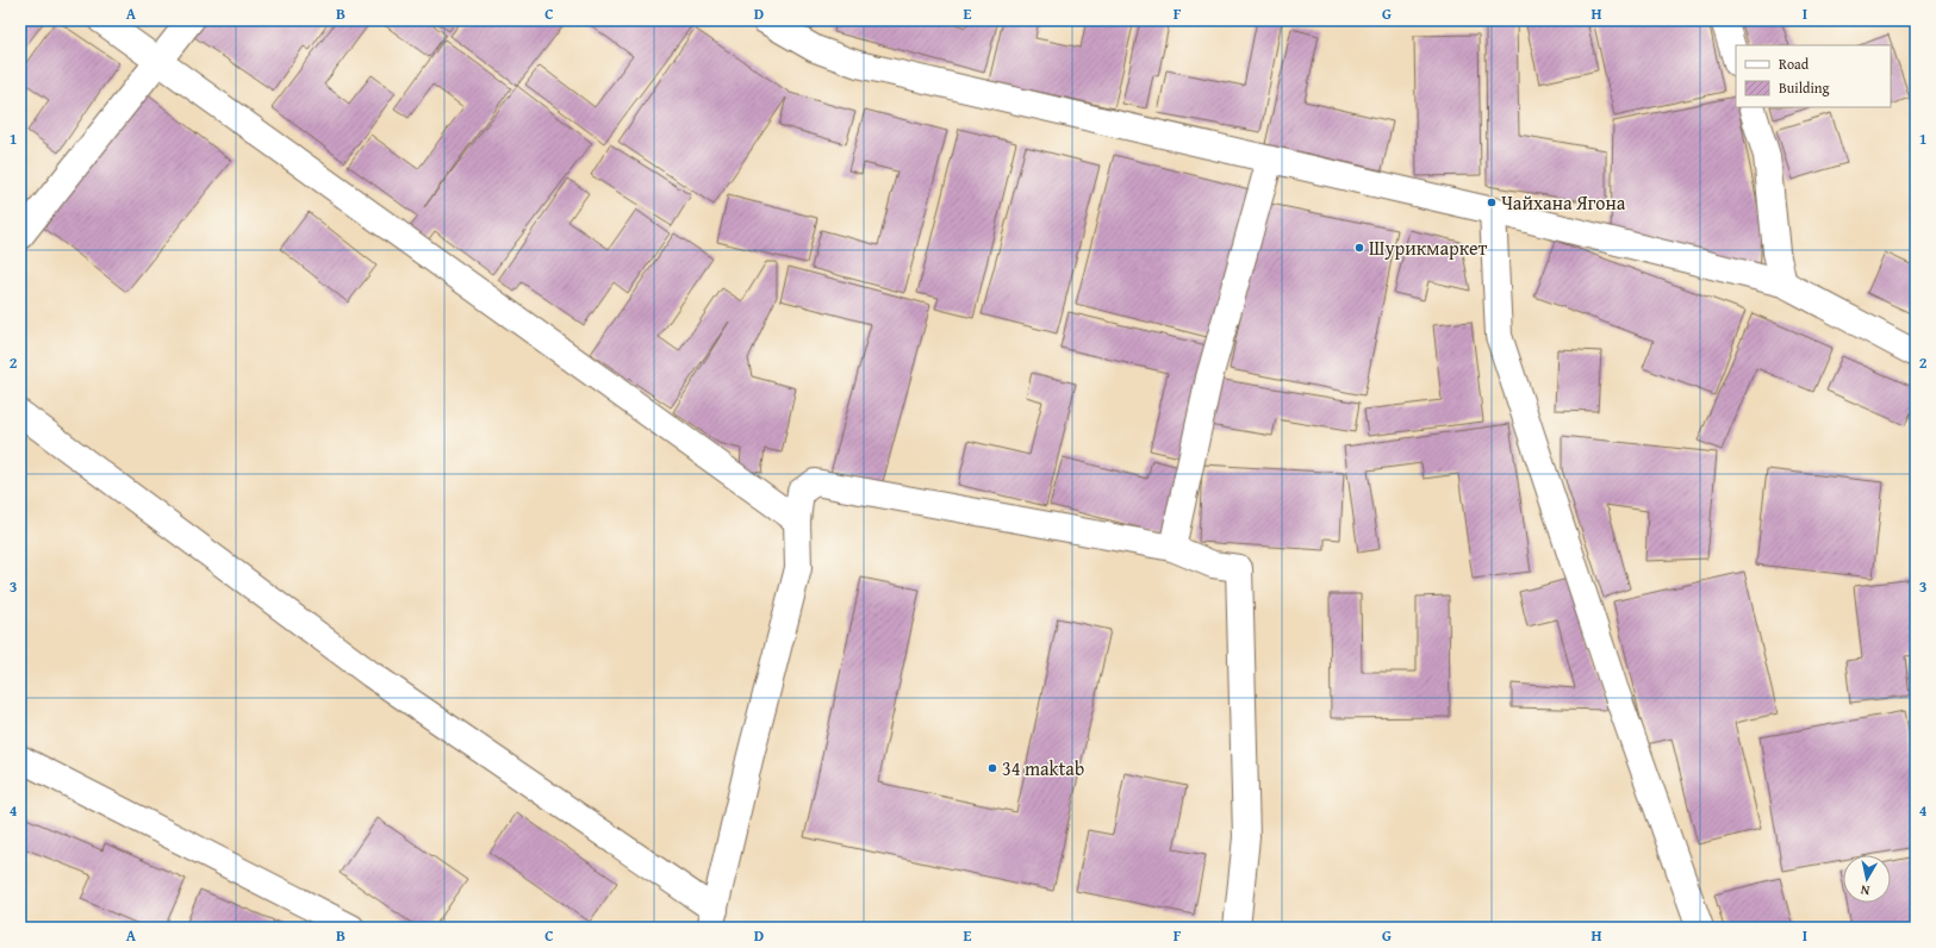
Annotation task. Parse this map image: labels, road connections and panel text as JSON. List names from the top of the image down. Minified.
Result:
{"places":["Чайхана Ягона","Шурикмаркет","34 maktab"],"legend":["Road","Building"],"north":"bottom","grid":{"columns":["A","B","C","D","E","F","G","H","I"],"rows":["1","2","3","4"]}}
